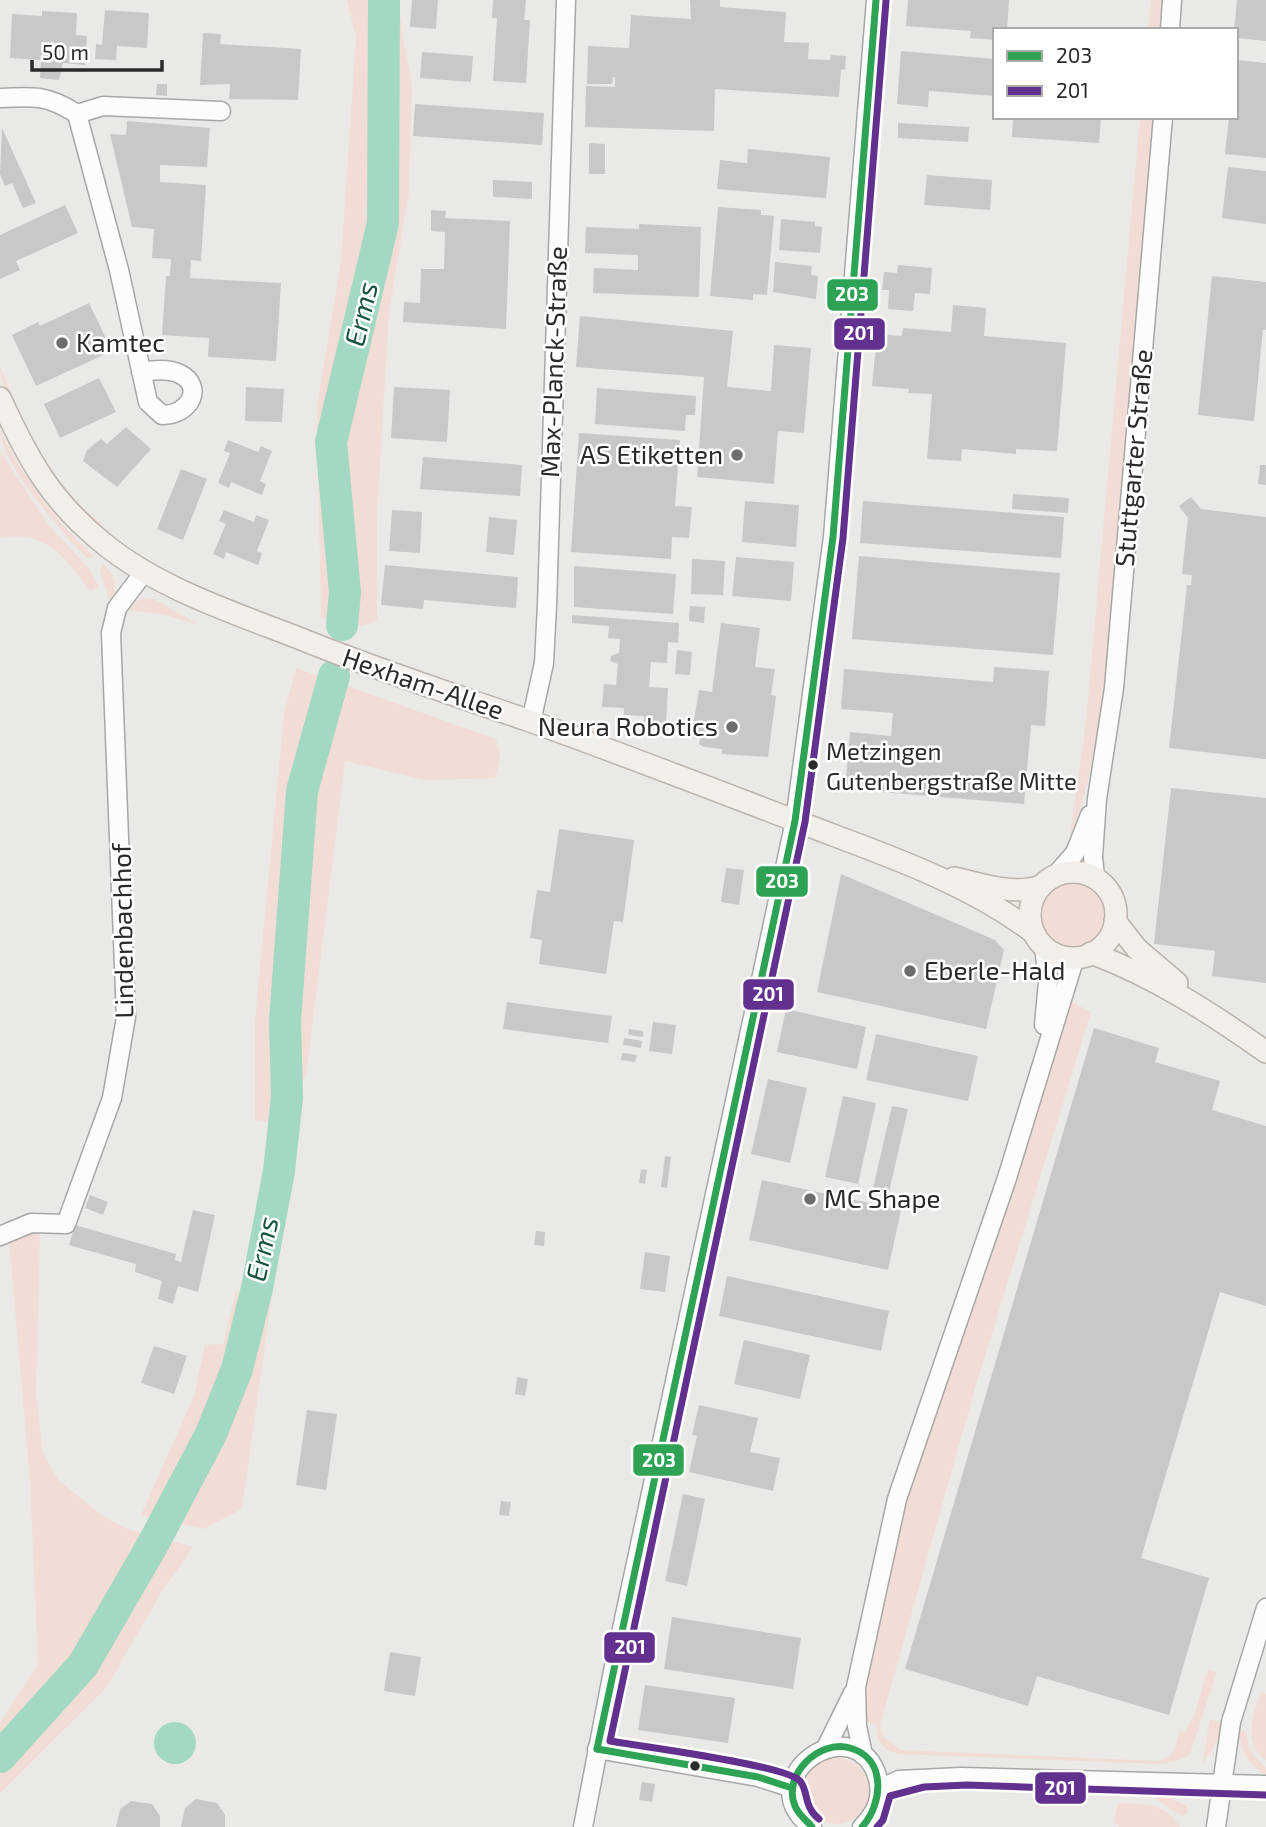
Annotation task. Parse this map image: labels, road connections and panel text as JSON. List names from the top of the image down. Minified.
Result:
{"streets":{"main road":["Hexham-Allee"],"street":["Max-Planck-Straße","Stuttgarter Straße","Lindenbachhof"]},"crossings":[["Max-Planck-Straße","Hexham-Allee"],["Stuttgarter Straße","Hexham-Allee"],["Hexham-Allee","Lindenbachhof"]],"water":["Erms"],"places":["Kamtec","AS Etiketten","Neura Robotics","Metzingen Gutenbergstraße Mitte","Eberle-Hald","MC Shape"],"lines":["transit line 203","transit line 201"],"legend":["203","201"],"scale_bar":"50 m"}
